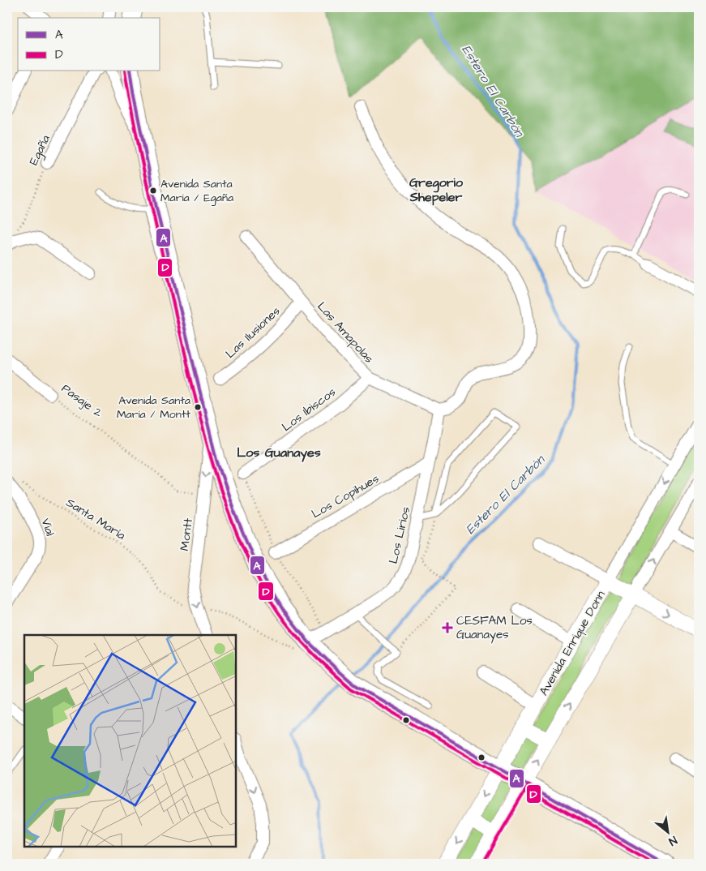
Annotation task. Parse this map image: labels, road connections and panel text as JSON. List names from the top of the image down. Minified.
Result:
{"streets":{"street":["Egaña","Las Ilusiones","Las Amapolas","Pasaje 2","Los Ibiscos","Los Copihues","Vial","Montt","Los Lirios","Avenida Enrique Donn"],"path":["Santa María"]},"crossings":[["Las Ilusiones","Las Amapolas"],["Las Amapolas","Los Ibiscos"],["Las Amapolas","Los Lirios"],["Pasaje 2","Montt"],["Los Copihues","Los Lirios"],["Santa María","Montt"],["Santa María","Los Lirios"]],"one_way":["Montt"],"districts":["Gregorio Shepeler","Los Guanayes"],"water":["Estero El Carbón"],"places":{"other":["Avenida Santa María / Egaña","Avenida Santa María / Montt"],"health":["CESFAM Los Guanayes"]},"lines":["transit line A","transit line D"],"legend":["A","D"],"north":"bottom right"}
